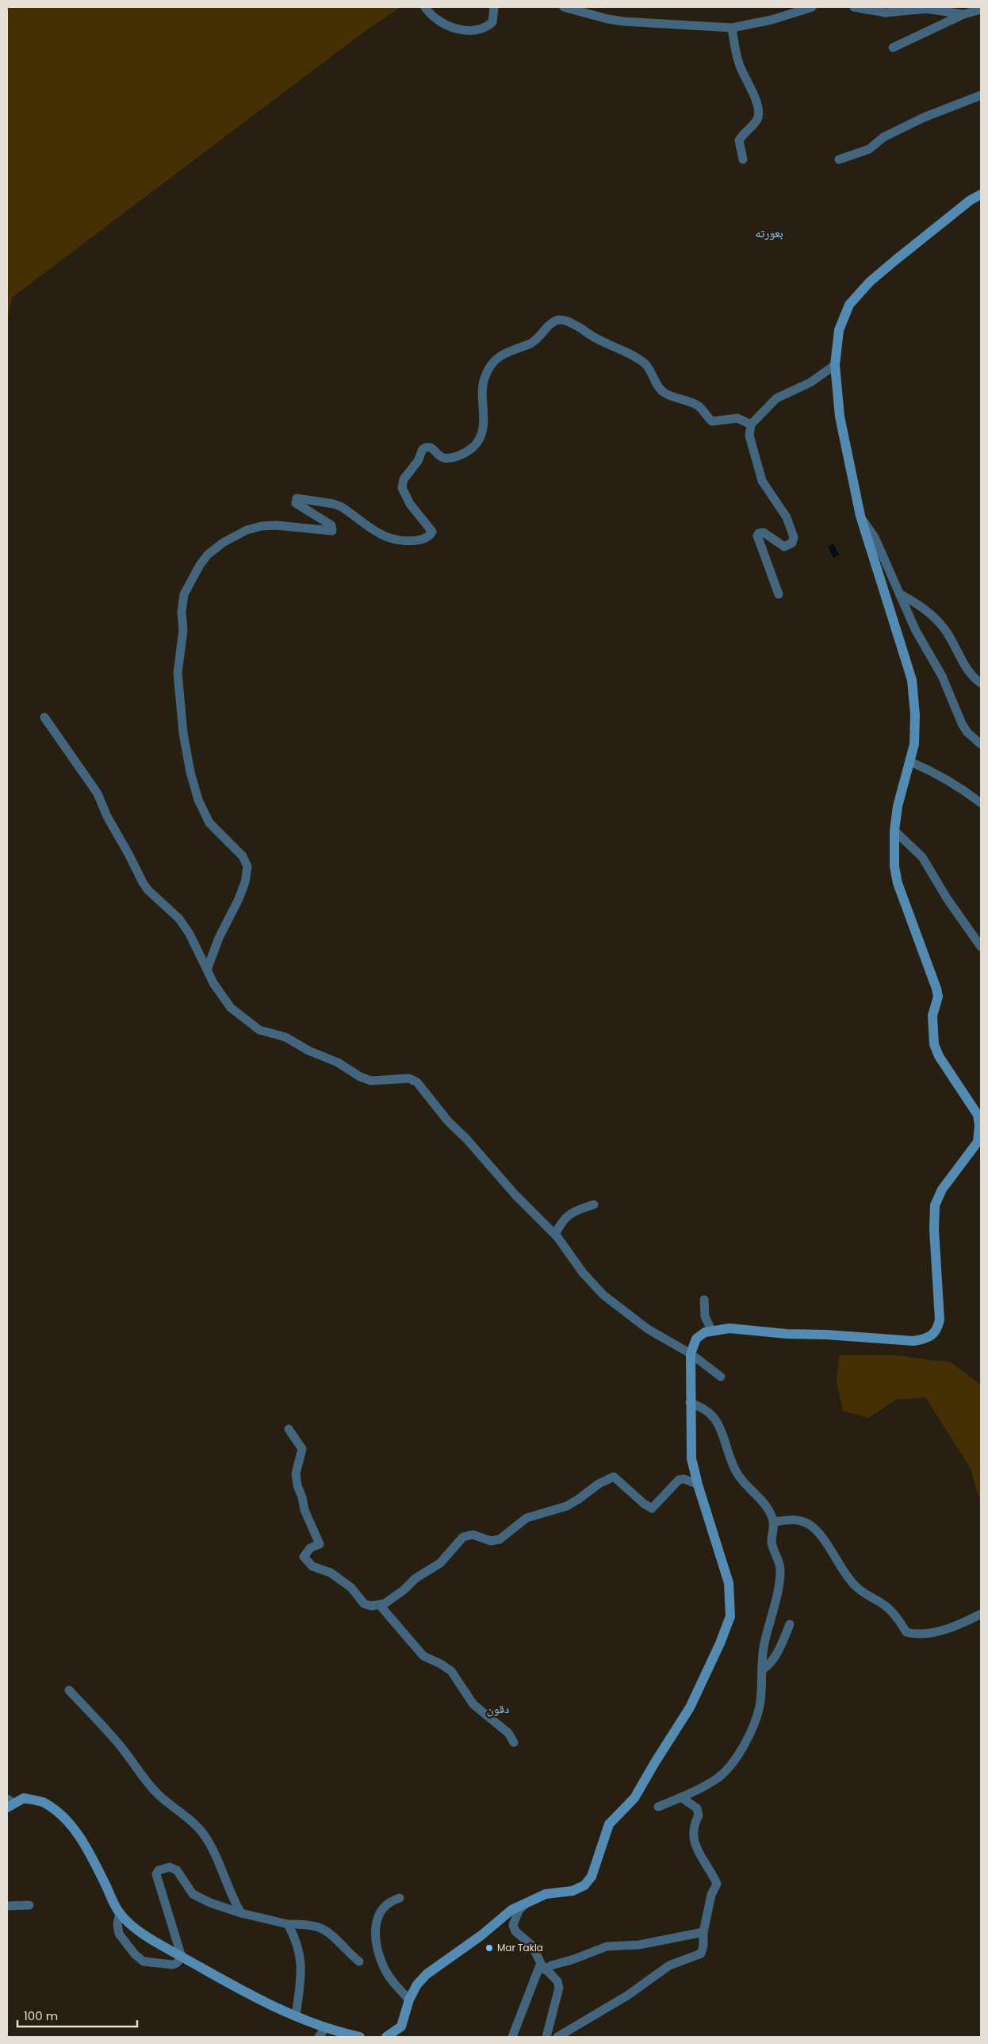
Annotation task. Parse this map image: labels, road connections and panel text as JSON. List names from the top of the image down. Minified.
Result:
{"districts":["بعورته","دقون"],"places":["Mar Takla"],"scale_bar":"100 m"}
